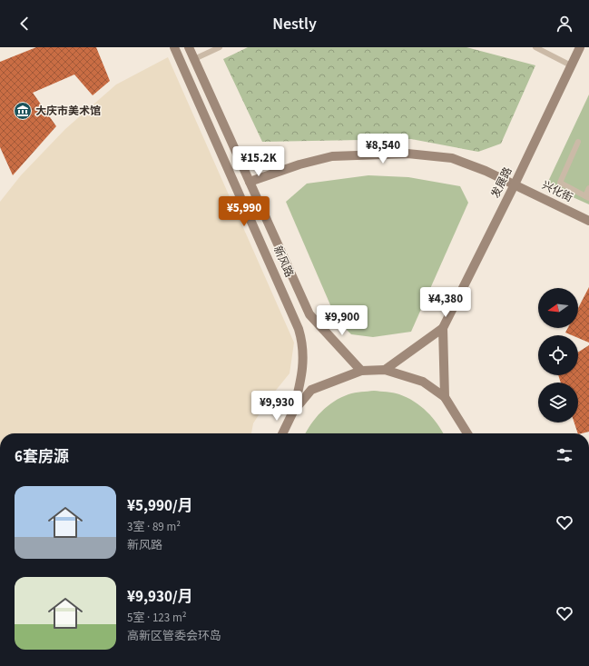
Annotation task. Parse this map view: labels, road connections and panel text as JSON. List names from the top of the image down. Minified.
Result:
{"streets":{"main road":["发展路","兴化街","新风路"]},"crossings":[["发展路","兴化街"],["兴化街","新风路"]],"places":{"museum":["大庆市美术馆"]},"north":"left","page":{"header":"Nestly","price":["¥8,540","¥15.2K","¥5,990","¥4,380","¥9,900","¥9,930"],"heading":"6套房源","list":[{"name":"¥5,990/月","note":"3室 · 89 m² · 新风路"},{"name":"¥9,930/月","note":"5室 · 123 m² · 高新区管委会环岛"}]}}
